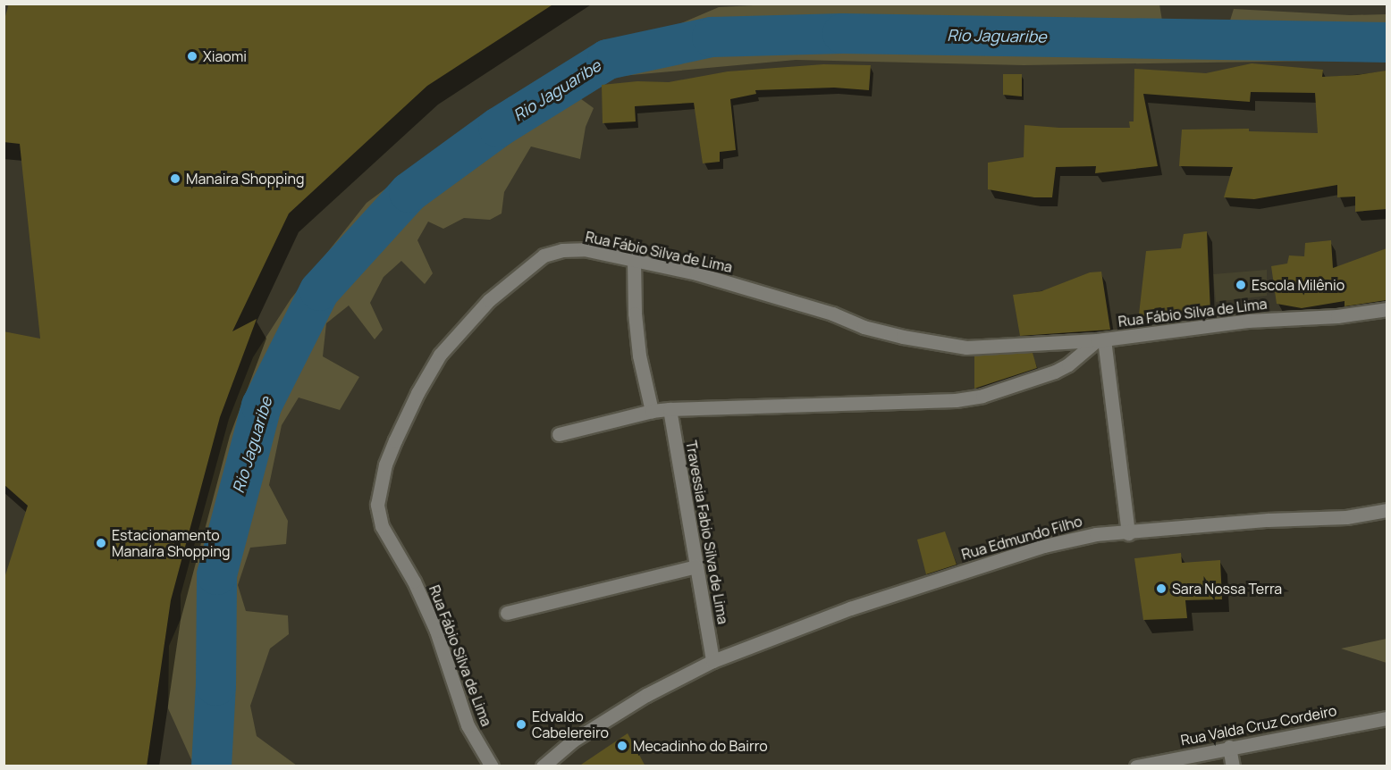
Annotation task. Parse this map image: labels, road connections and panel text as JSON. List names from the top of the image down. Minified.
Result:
{"streets":{"street":["Rua Fábio Silva de Lima","Travessia Fabio Silva de Lima","Rua Edmundo Filho","Rua Valda Cruz Cordeiro"]},"crossings":[["Travessia Fabio Silva de Lima","Rua Edmundo Filho"]],"water":["Rio Jaguaribe"],"places":["Xiaomi","Manaira Shopping","Escola Milênio","Estacionamento Manaíra Shopping","Sara Nossa Terra","Edvaldo Cabelereiro","Mecadinho do Bairro"]}
